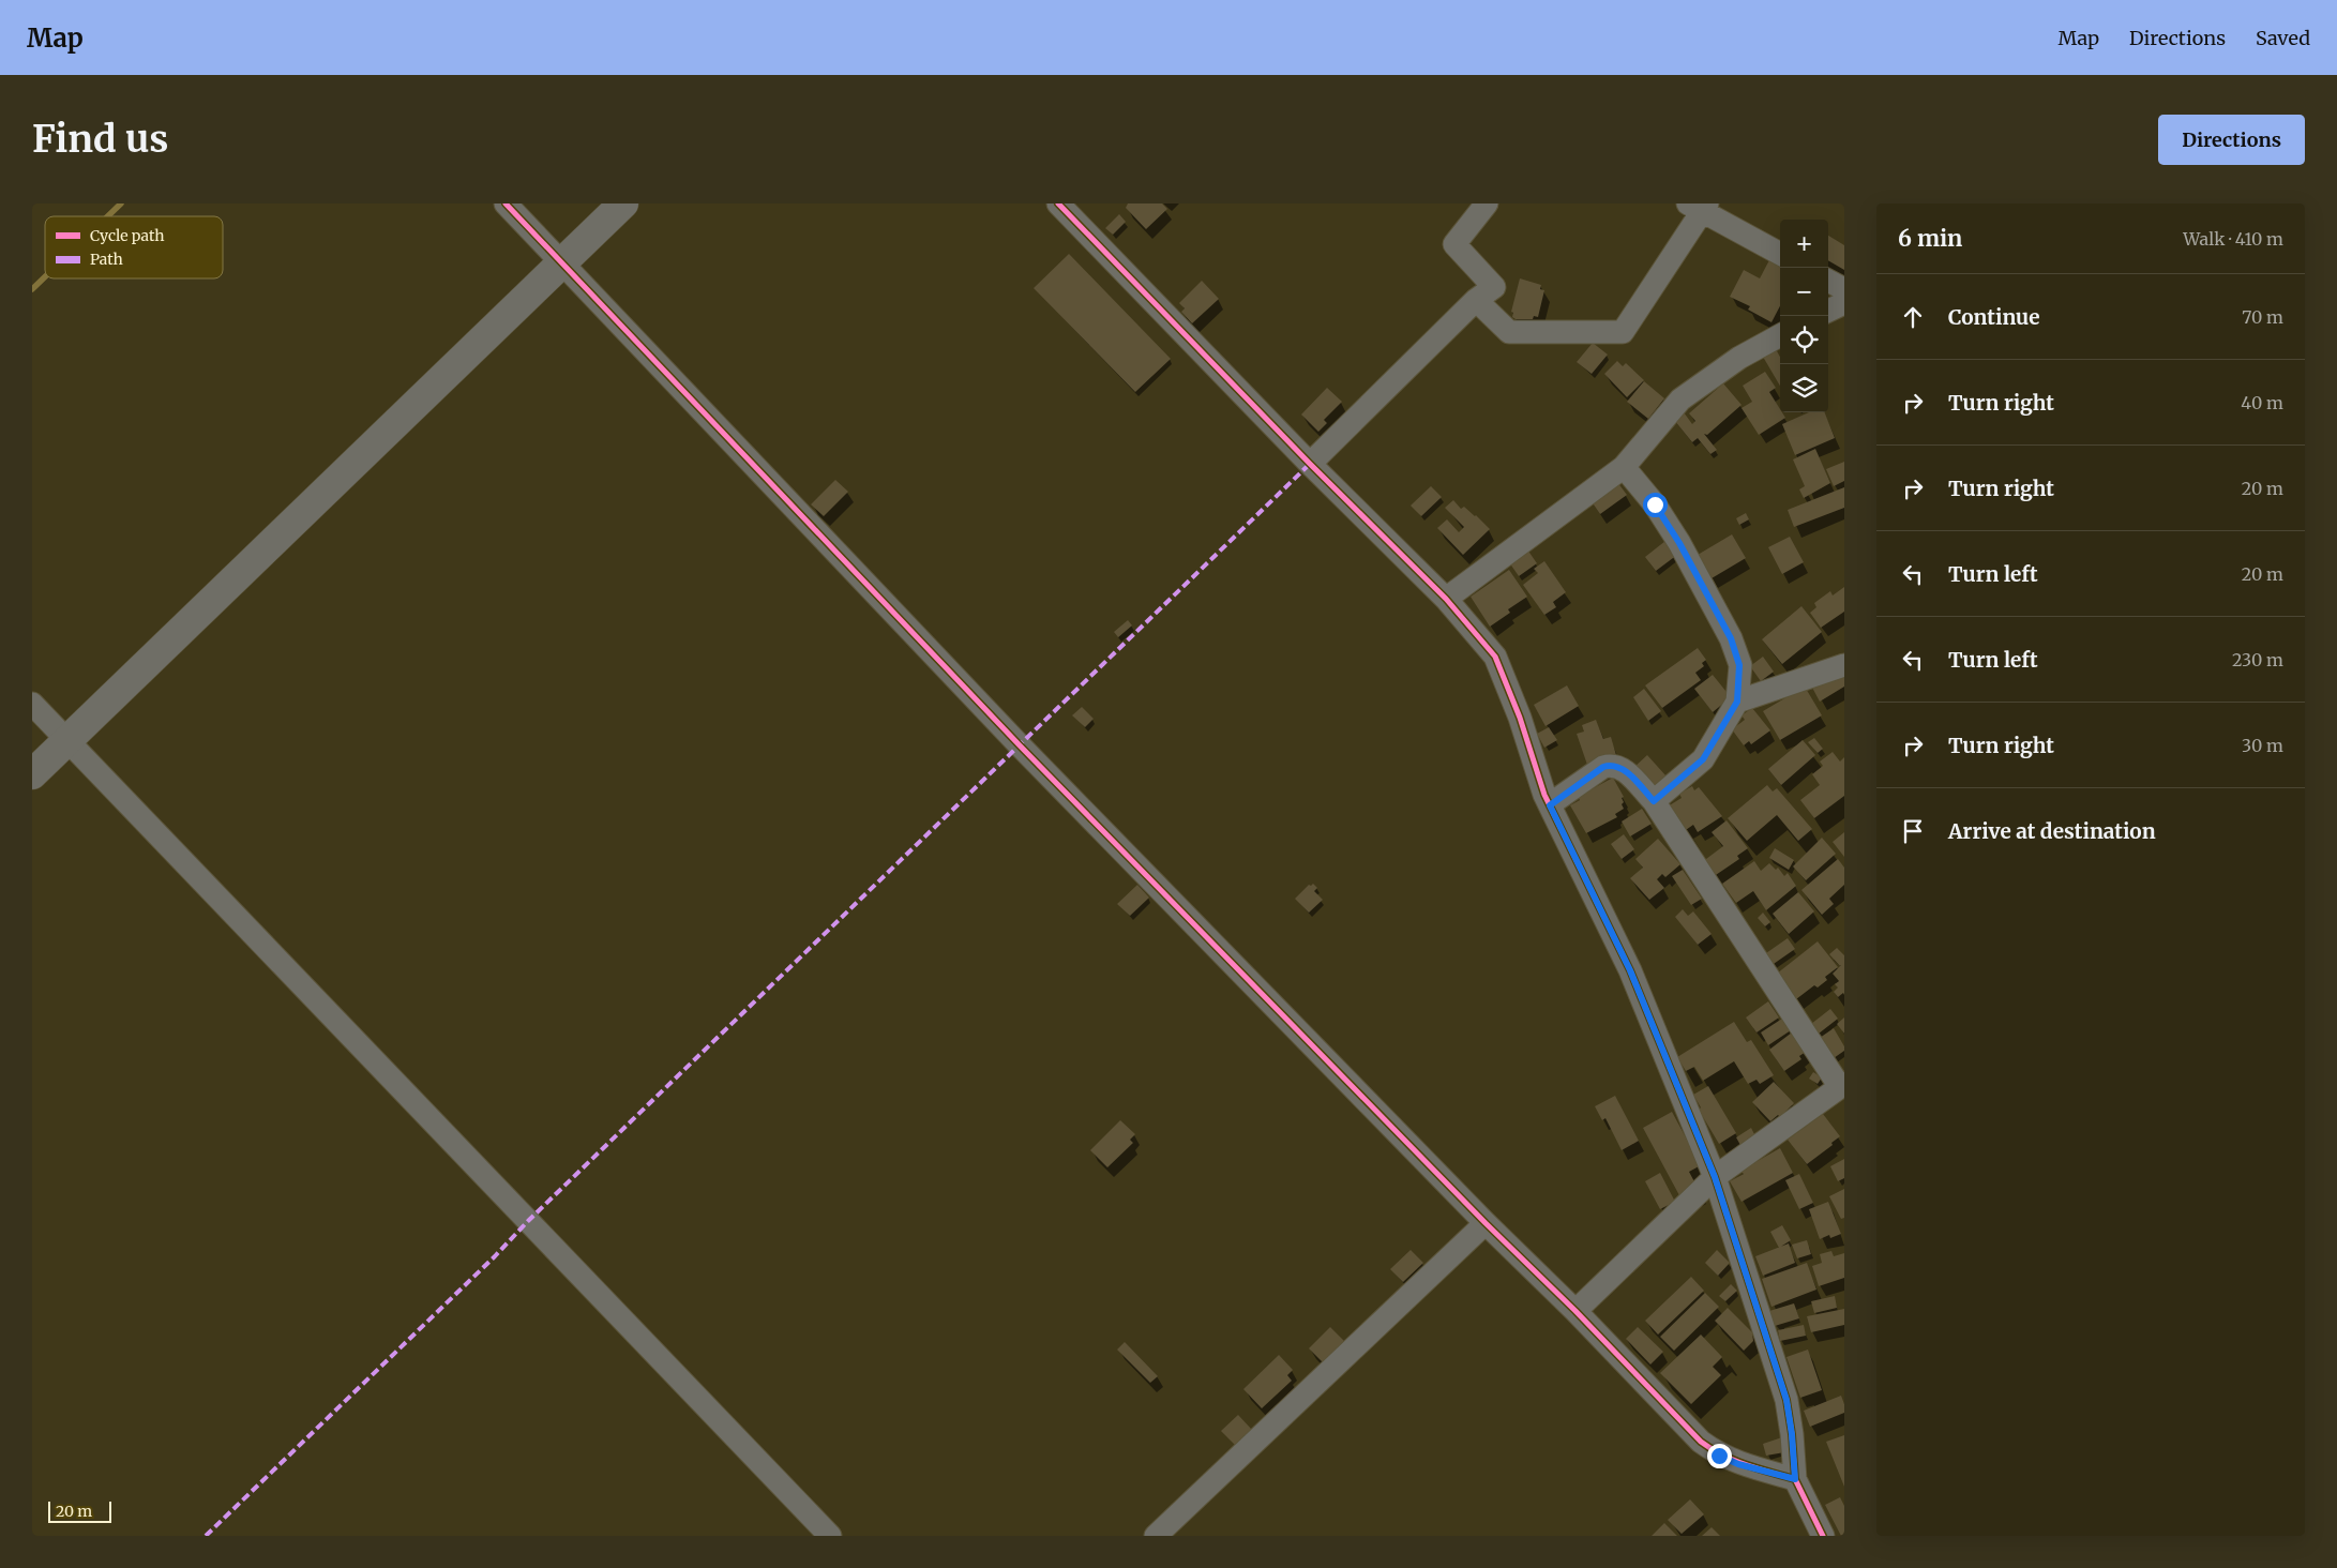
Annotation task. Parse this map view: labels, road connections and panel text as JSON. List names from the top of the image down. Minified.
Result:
{"legend":["Cycle path","Path"],"scale_bar":"20 m","page":{"header":"Map","nav":["Map","Directions","Saved"],"buttons":"Directions","title":"Find us","heading":["6 min","Walk · 410 m"],"map_buttons":["+","−"],"list":[["Continue","70 m"],["Turn right","40 m"],["Turn right","20 m"],["Turn left","20 m"],["Turn left","230 m"],["Turn right","30 m"],"Arrive at destination"],"scale":"20 m"}}
